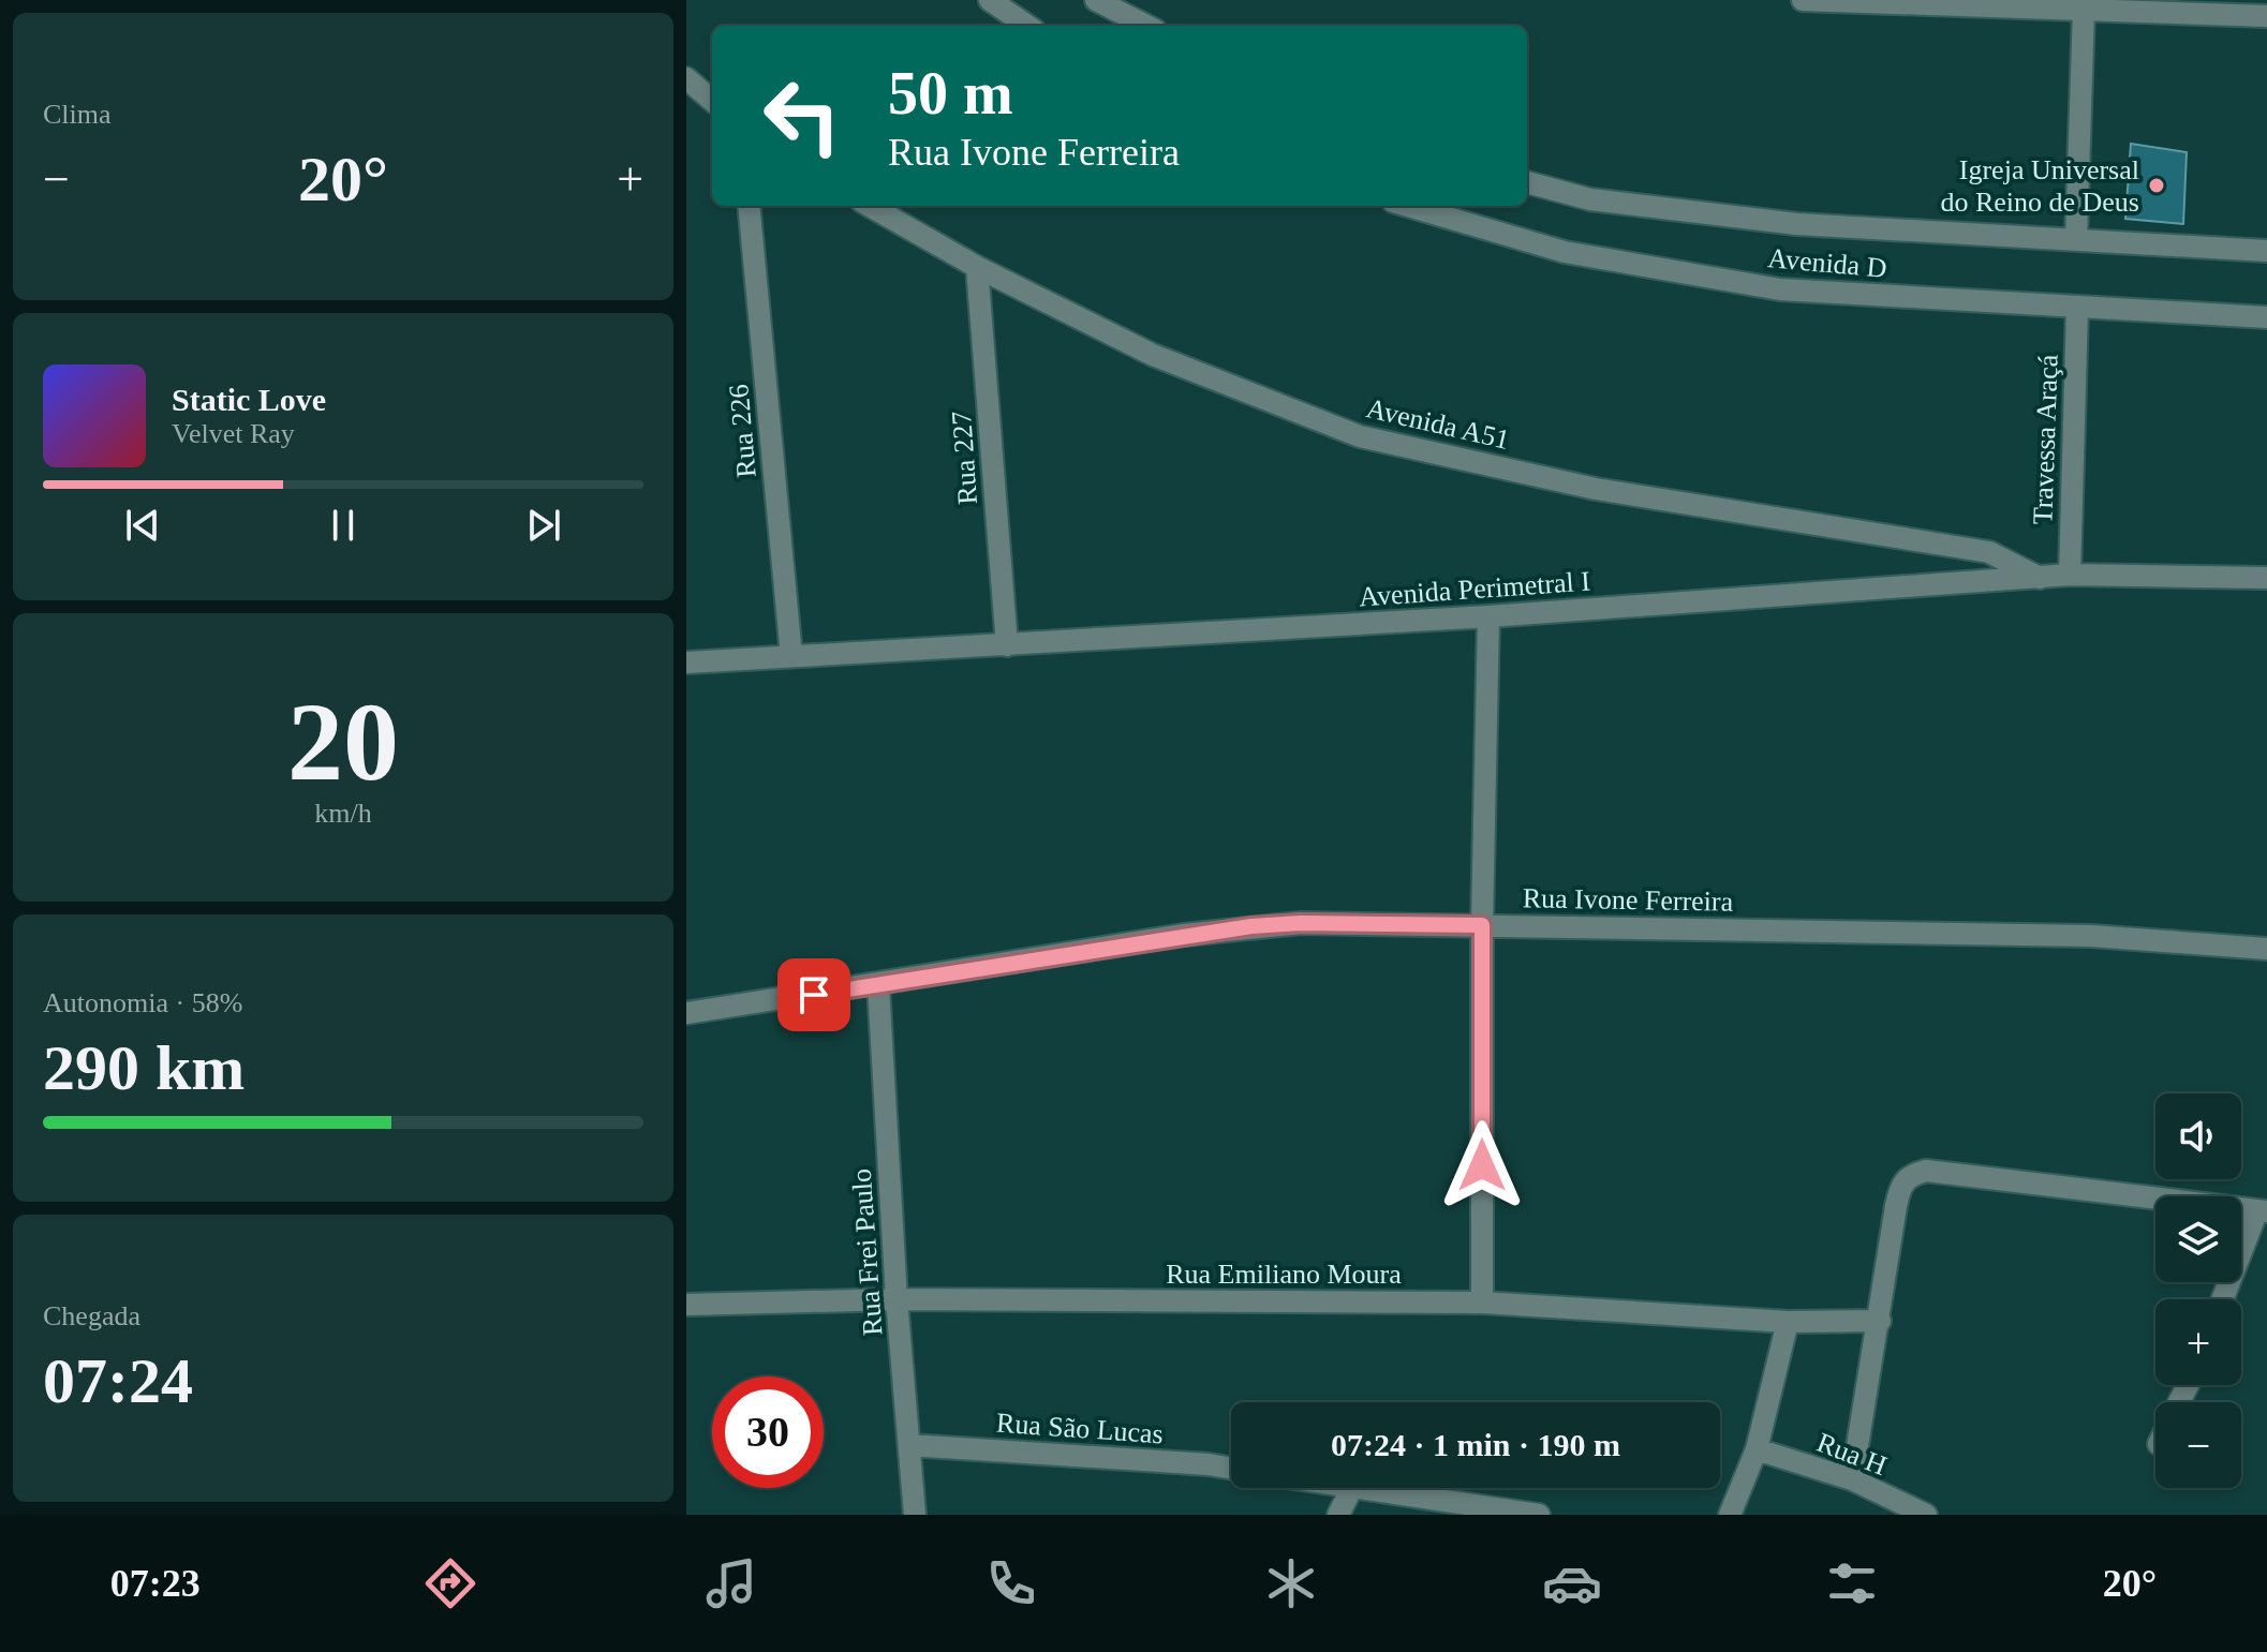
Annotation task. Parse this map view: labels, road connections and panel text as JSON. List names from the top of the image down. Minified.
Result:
{"streets":{"street":["Avenida D","Avenida A51","Rua 226","Travessa Araçá","Rua 227","Avenida Perimetral I","Rua Ivone Ferreira","Rua Frei Paulo","Rua Emiliano Moura","Rua São Lucas","Rua H"]},"crossings":[["Avenida D","Travessa Araçá"],["Avenida A51","Rua 227"],["Avenida A51","Avenida Perimetral I"],["Rua 226","Avenida Perimetral I"],["Travessa Araçá","Avenida Perimetral I"],["Rua 227","Avenida Perimetral I"],["Rua Ivone Ferreira","Rua Frei Paulo"],["Rua Frei Paulo","Rua Emiliano Moura"],["Rua Frei Paulo","Rua São Lucas"]],"places":["Igreja Universal do Reino de Deus"],"page":{"tile":["Clima",["20","km/h"],["Autonomia · 58%","290 km"],["Chegada","07:24"]],"turn":["50 m","Rua Ivone Ferreira"],"heat":["−","20°","+"],"song":["Static Love","Velvet Ray"],"map_buttons":["+","−"],"limit":"30","trip":"07:24 · 1 min · 190 m","tabs":["07:23","20°"]}}
